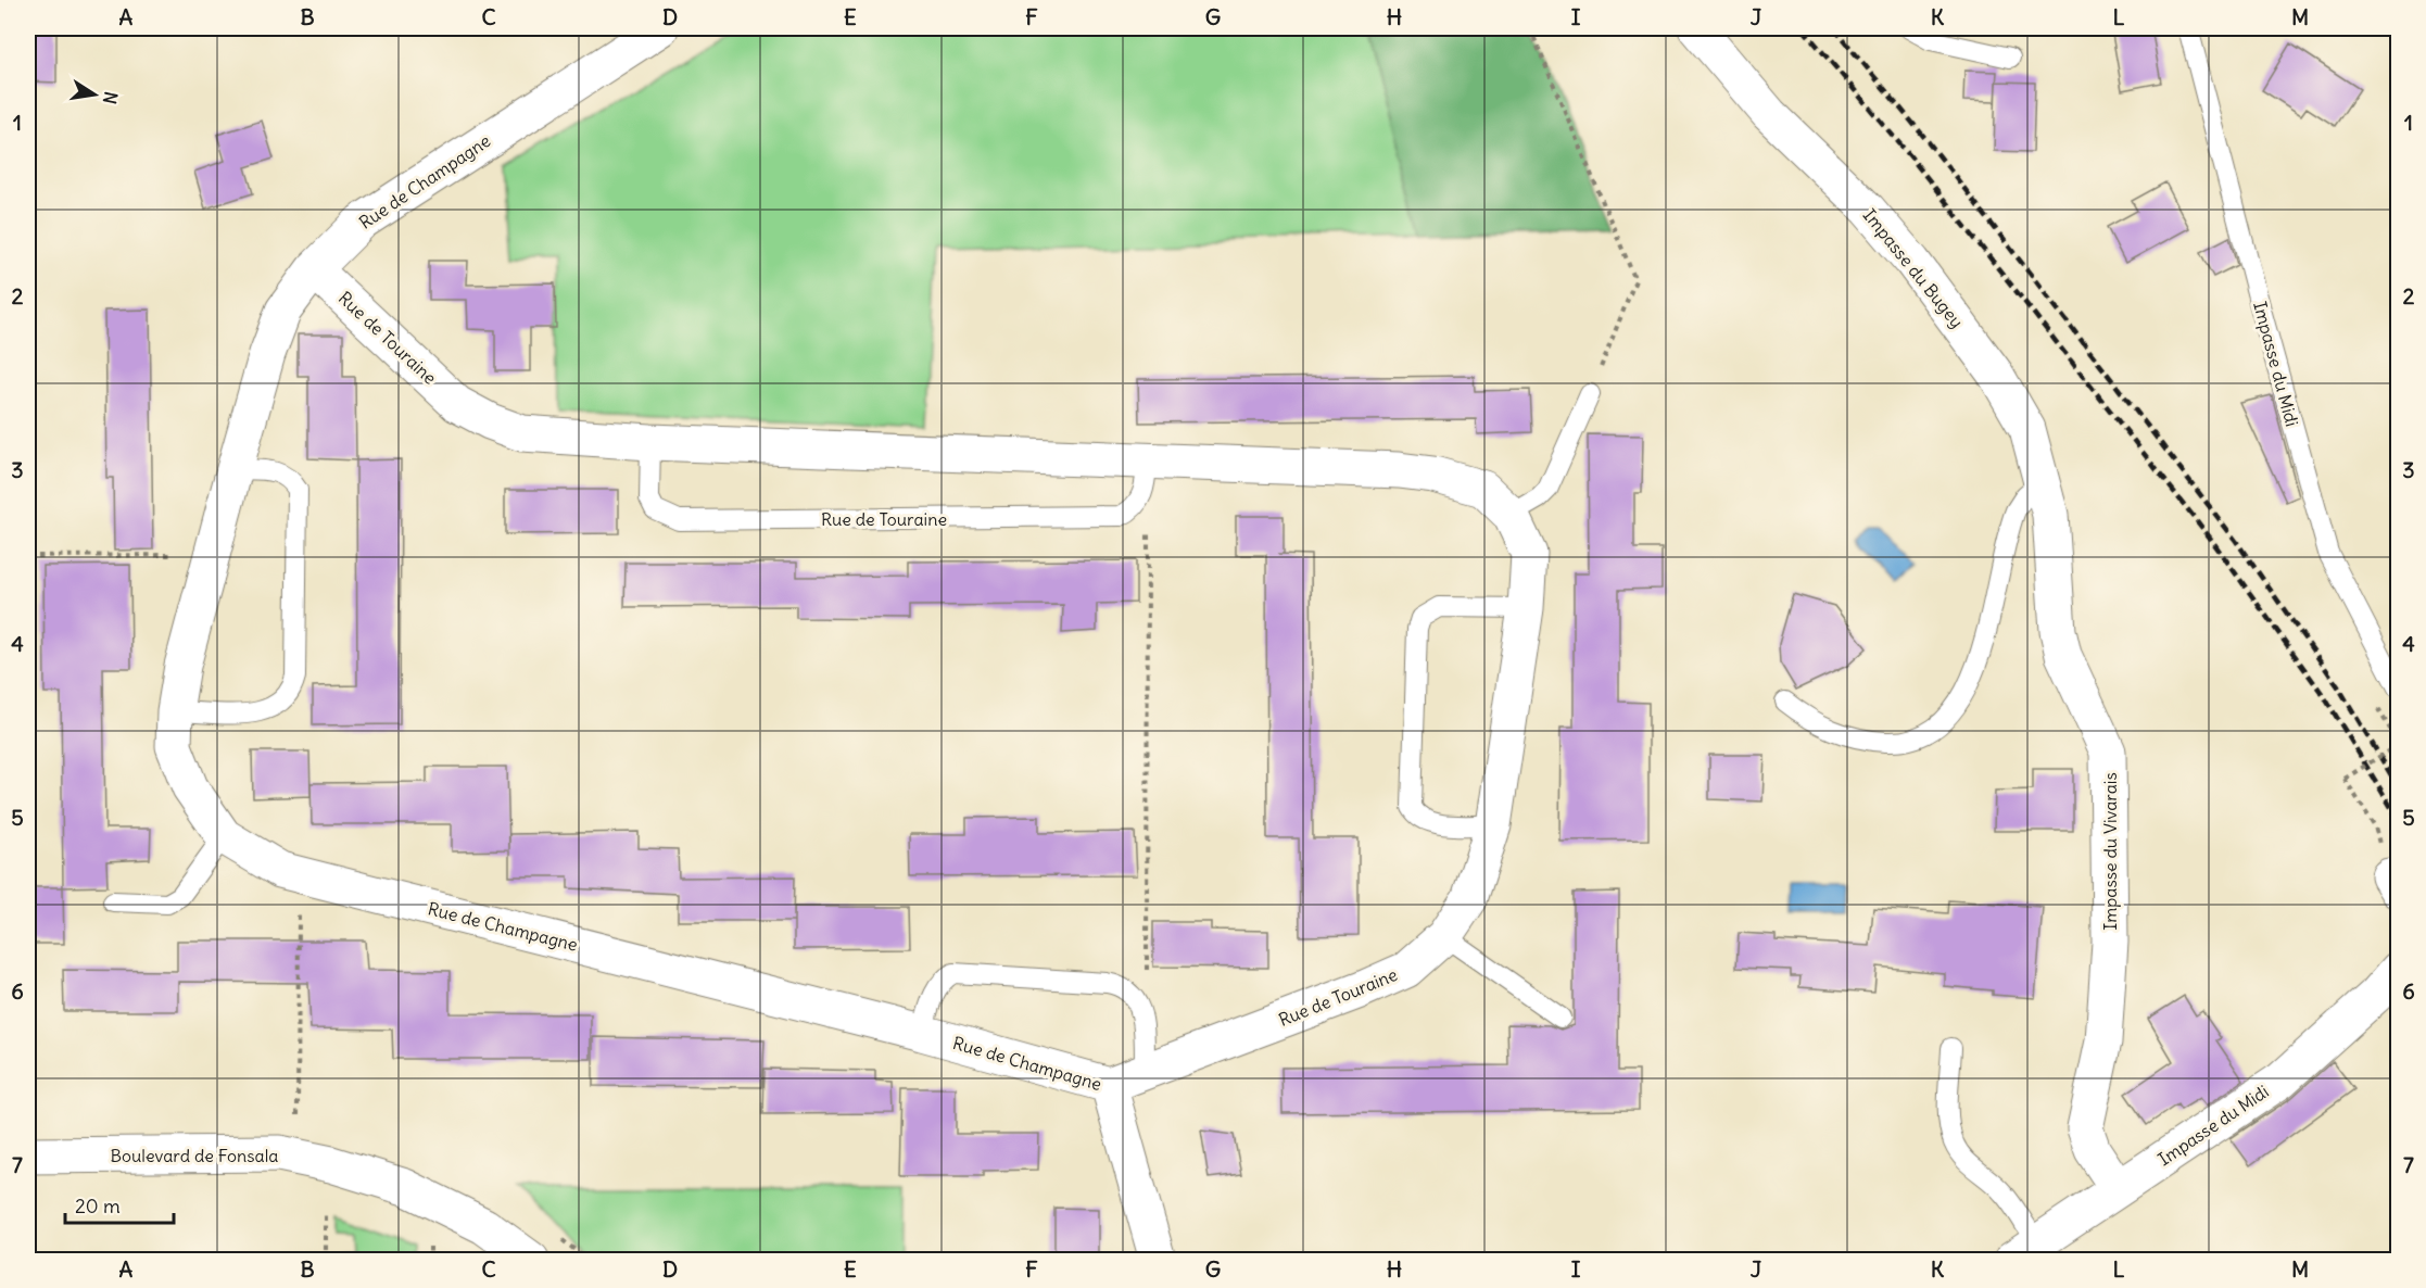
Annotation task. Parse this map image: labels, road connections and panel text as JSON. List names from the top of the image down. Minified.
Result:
{"streets":{"street":["Rue de Champagne","Impasse du Bugey","Rue de Touraine","Impasse du Midi","Impasse du Vivarais","Boulevard de Fonsala"]},"crossings":[["Rue de Champagne","Rue de Touraine"],["Impasse du Bugey","Impasse du Vivarais"],["Impasse du Midi","Impasse du Vivarais"]],"scale_bar":"20 m","north":"right","grid":{"columns":["A","B","C","D","E","F","G","H","I","J","K","L","M"],"rows":["1","2","3","4","5","6","7"]}}
